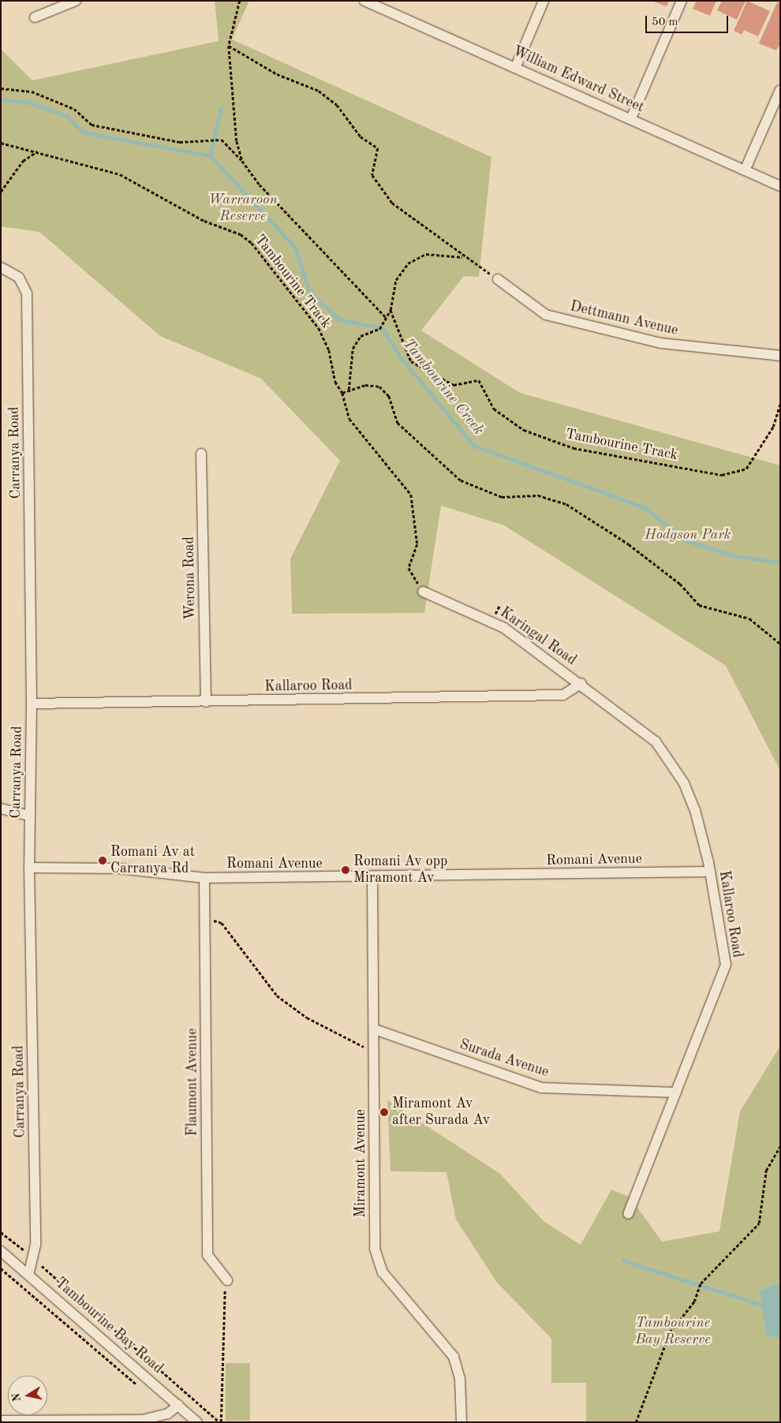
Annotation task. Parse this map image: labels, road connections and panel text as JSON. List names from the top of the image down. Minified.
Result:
{"streets":{"street":["William Edward Street","Dettmann Avenue","Carranya Road","Werona Road","Karingal Road","Kallaroo Road","Romani Avenue","Surada Avenue","Flaumont Avenue","Miramont Avenue","Tambourine Bay Road"],"path":["Tambourine Track"]},"crossings":[["Tambourine Track","Karingal Road"],["Carranya Road","Kallaroo Road"],["Carranya Road","Romani Avenue"],["Carranya Road","Tambourine Bay Road"],["Werona Road","Kallaroo Road"],["Karingal Road","Kallaroo Road"],["Kallaroo Road","Romani Avenue"],["Kallaroo Road","Surada Avenue"],["Romani Avenue","Flaumont Avenue"],["Romani Avenue","Miramont Avenue"],["Surada Avenue","Miramont Avenue"]],"water":["Tambourine Creek"],"parks":["Warraroon Reserve","Hodgson Park","Tambourine Bay Reserve"],"places":["Romani Av at Carranya Rd","Romani Av opp Miramont Av","Miramont Av after Surada Av"],"scale_bar":"50 m","north":"left"}
